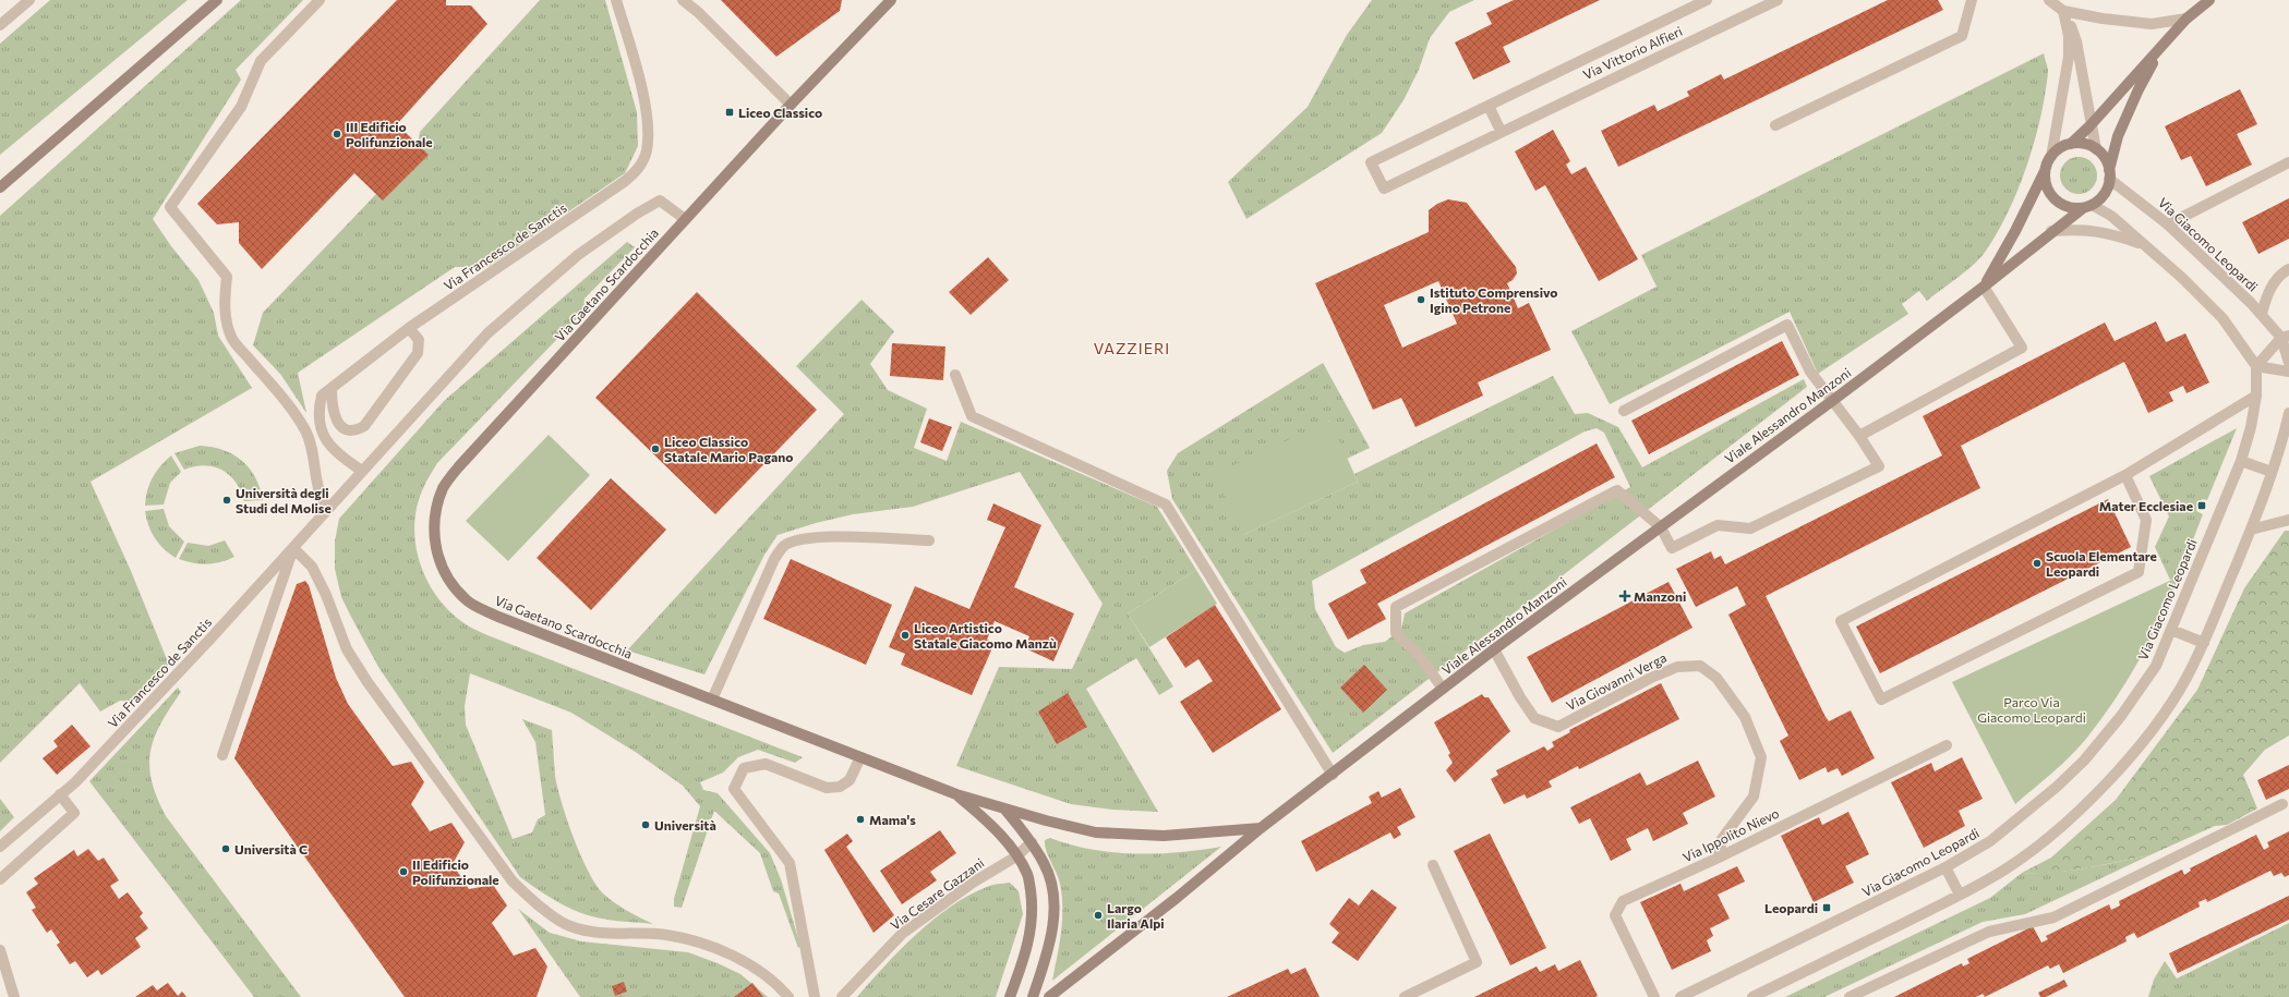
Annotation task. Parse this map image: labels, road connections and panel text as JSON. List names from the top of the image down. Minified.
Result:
{"streets":{"street":["Via Vittorio Alfieri","Via Giacomo Leopardi","Via Francesco de Sanctis","Via Gaetano Scardocchia","Viale Alessandro Manzoni","Via Giovanni Verga","Via Ippolito Nievo","Via Cesare Gazzani"]},"crossings":[["Via Giacomo Leopardi","Viale Alessandro Manzoni"],["Via Francesco de Sanctis","Via Gaetano Scardocchia"],["Via Gaetano Scardocchia","Viale Alessandro Manzoni"],["Via Gaetano Scardocchia","Via Cesare Gazzani"],["Viale Alessandro Manzoni","Via Giovanni Verga"],["Via Giovanni Verga","Via Ippolito Nievo"]],"districts":["VAZZIERI"],"parks":["Parco Via Giacomo Leopardi"],"places":{"transit":["Liceo Classico","Mater Ecclesiae","Leopardi"],"other":["III Edificio Polifunzionale","Istituto Comprensivo Igino Petrone","Liceo Classico Statale Mario Pagano","Università degli Studi del Molise","Scuola Elementare Leopardi","Liceo Artistico Statale Giacomo Manzù","Mama's","Università","Università C","II Edificio Polifunzionale","Largo Ilaria Alpi"],"health":["Manzoni"]}}
